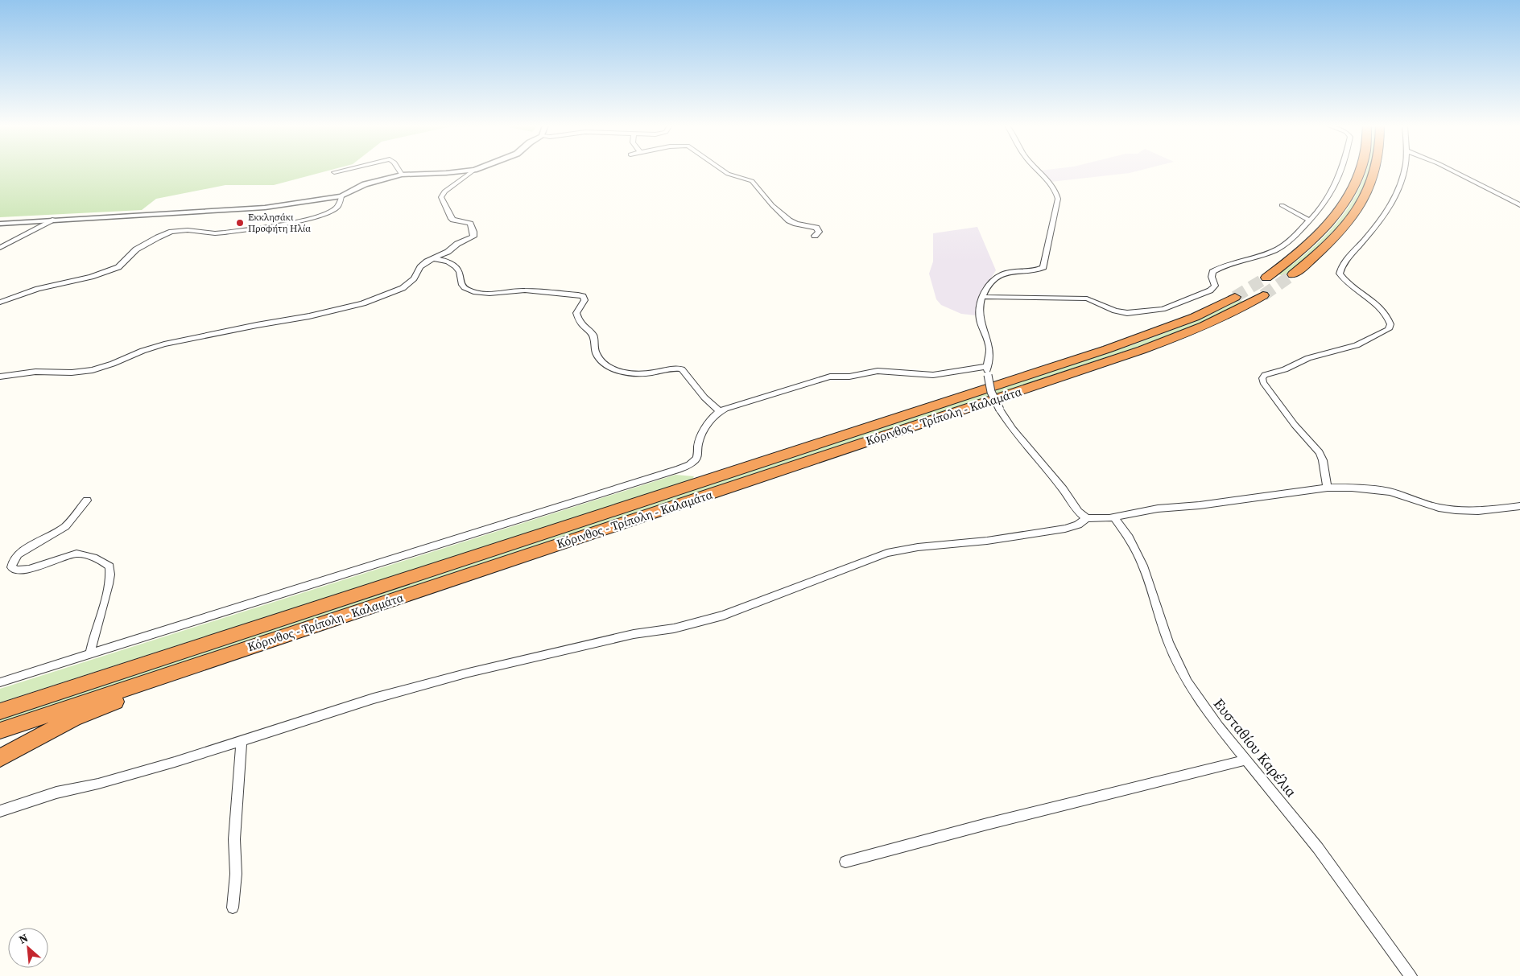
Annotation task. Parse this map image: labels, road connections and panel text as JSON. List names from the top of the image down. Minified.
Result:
{"streets":{"highway":["Κόρινθος - Τρίπολη - Καλαμάτα"],"street":["Ευσταθίου Καρέλια"]},"places":["Εκκλησάκι Προφήτη Ηλία"],"north":"top left"}
